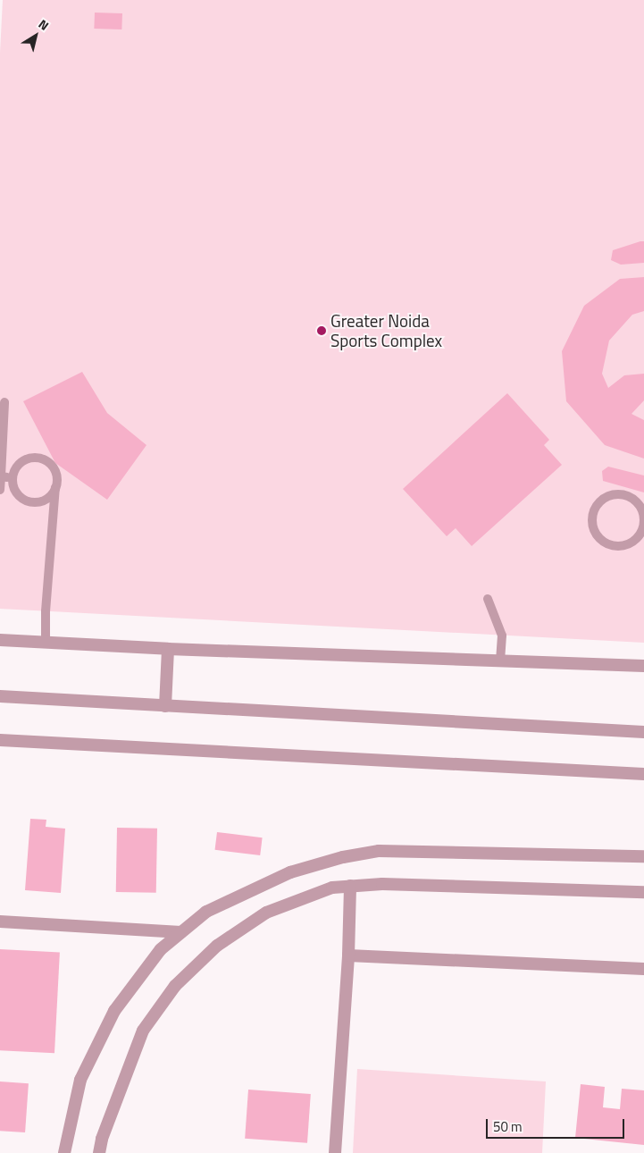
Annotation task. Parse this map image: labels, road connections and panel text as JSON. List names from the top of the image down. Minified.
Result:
{"places":["Greater Noida Sports Complex"],"scale_bar":"50 m","north":"top right"}
